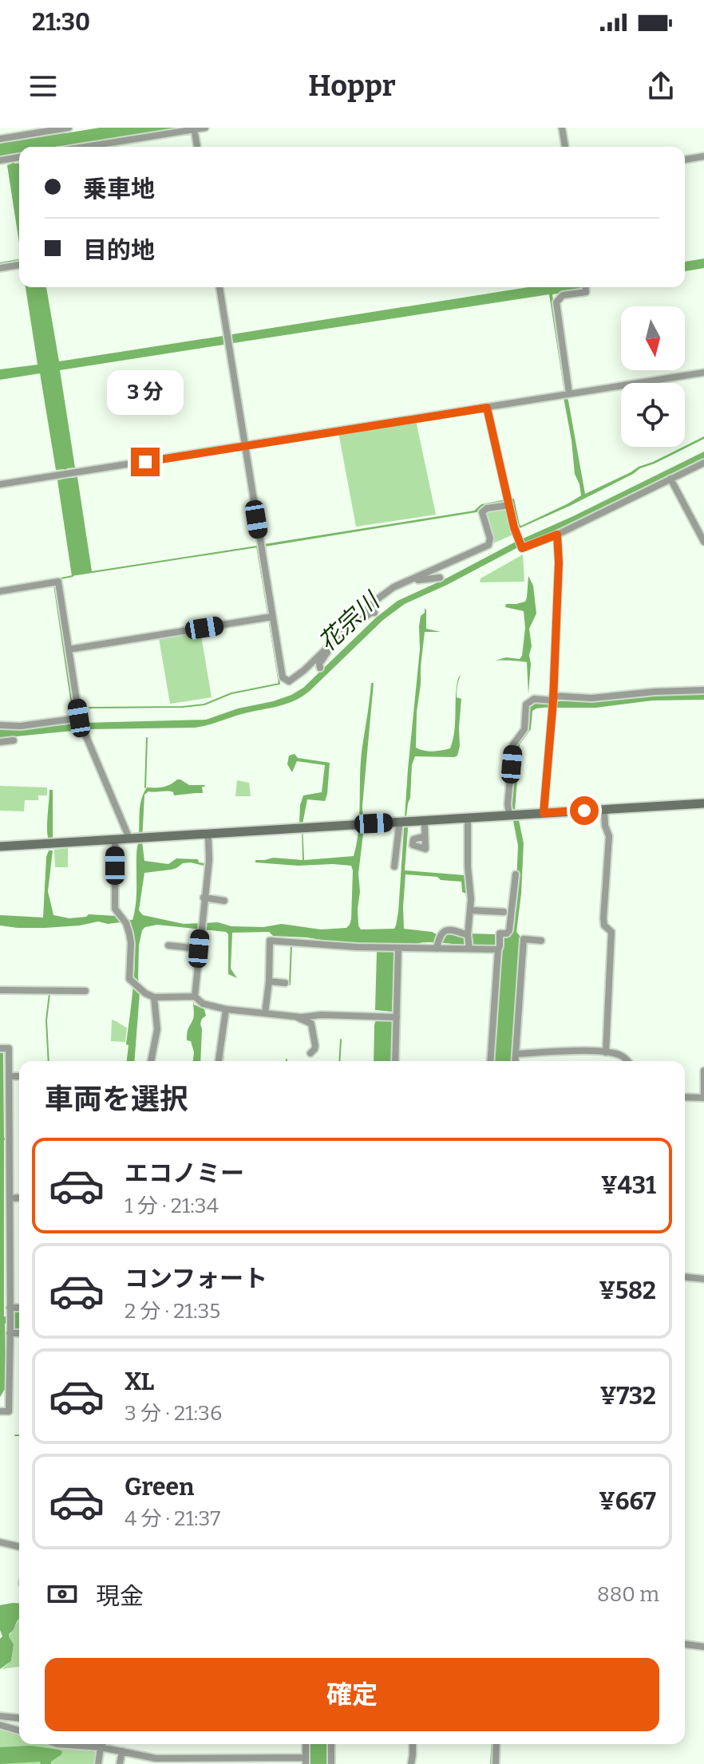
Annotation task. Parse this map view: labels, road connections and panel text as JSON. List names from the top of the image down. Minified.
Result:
{"water":["花宗川"],"north":"bottom","page":{"status":"21:30","header":"Hoppr","banner":["乗車地","目的地"],"bubble":"3 分","heading":"車両を選択","list":[{"name":"エコノミー","note":"1 分 · 21:34","value":"¥431"},{"name":"コンフォート","note":"2 分 · 21:35","value":"¥582"},{"name":"XL","note":"3 分 · 21:36","value":"¥732"},{"name":"Green","note":"4 分 · 21:37","value":"¥667"}],"pay":["現金","880 m"],"buttons":"確定"}}
